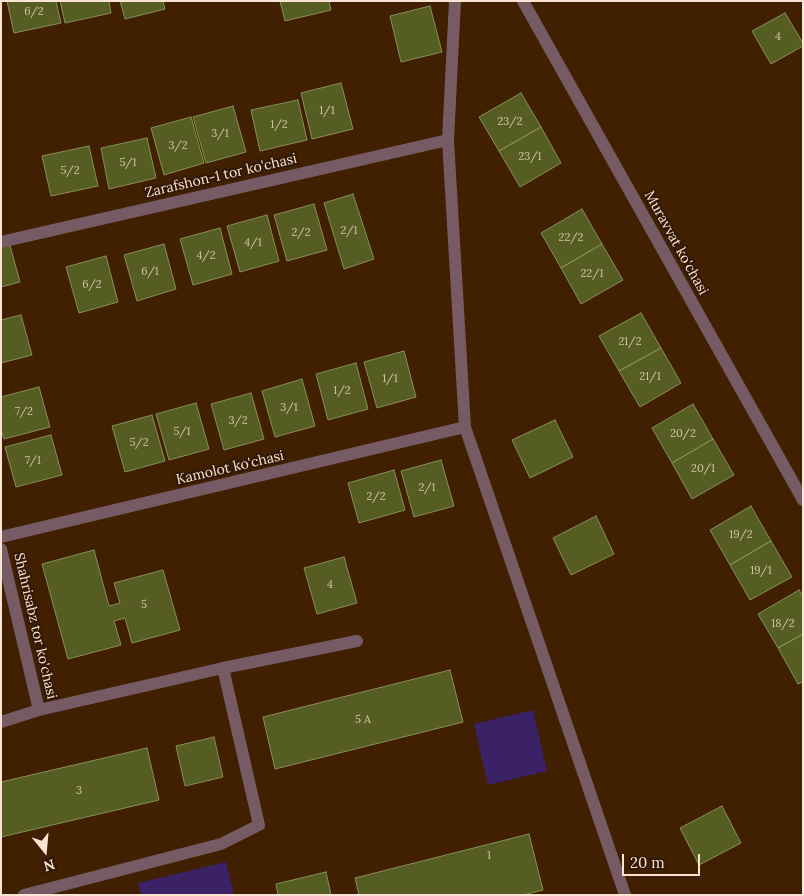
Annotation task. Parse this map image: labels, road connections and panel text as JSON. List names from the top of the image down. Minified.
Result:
{"streets":{"street":["Zarafshon-1 tor ko'chasi","Muravvat ko'chasi","Kamolot ko'chasi","Shahrisabz tor ko'chasi"]},"house_numbers":["6/2","4","1/1","23/2","1/2","3/1","3/2","23/1","5/1","5/2","2/1","2/2","22/2","4/1","4/2","6/1","22/1","6/2","21/2","21/1","1/1","1/2","3/1","7/2","3/2","5/1","20/2","5/2","7/1","20/1","2/1","2/2","19/2","19/1","4","5","18/2","5 А","3","1"],"scale_bar":"20 m","north":"bottom"}
